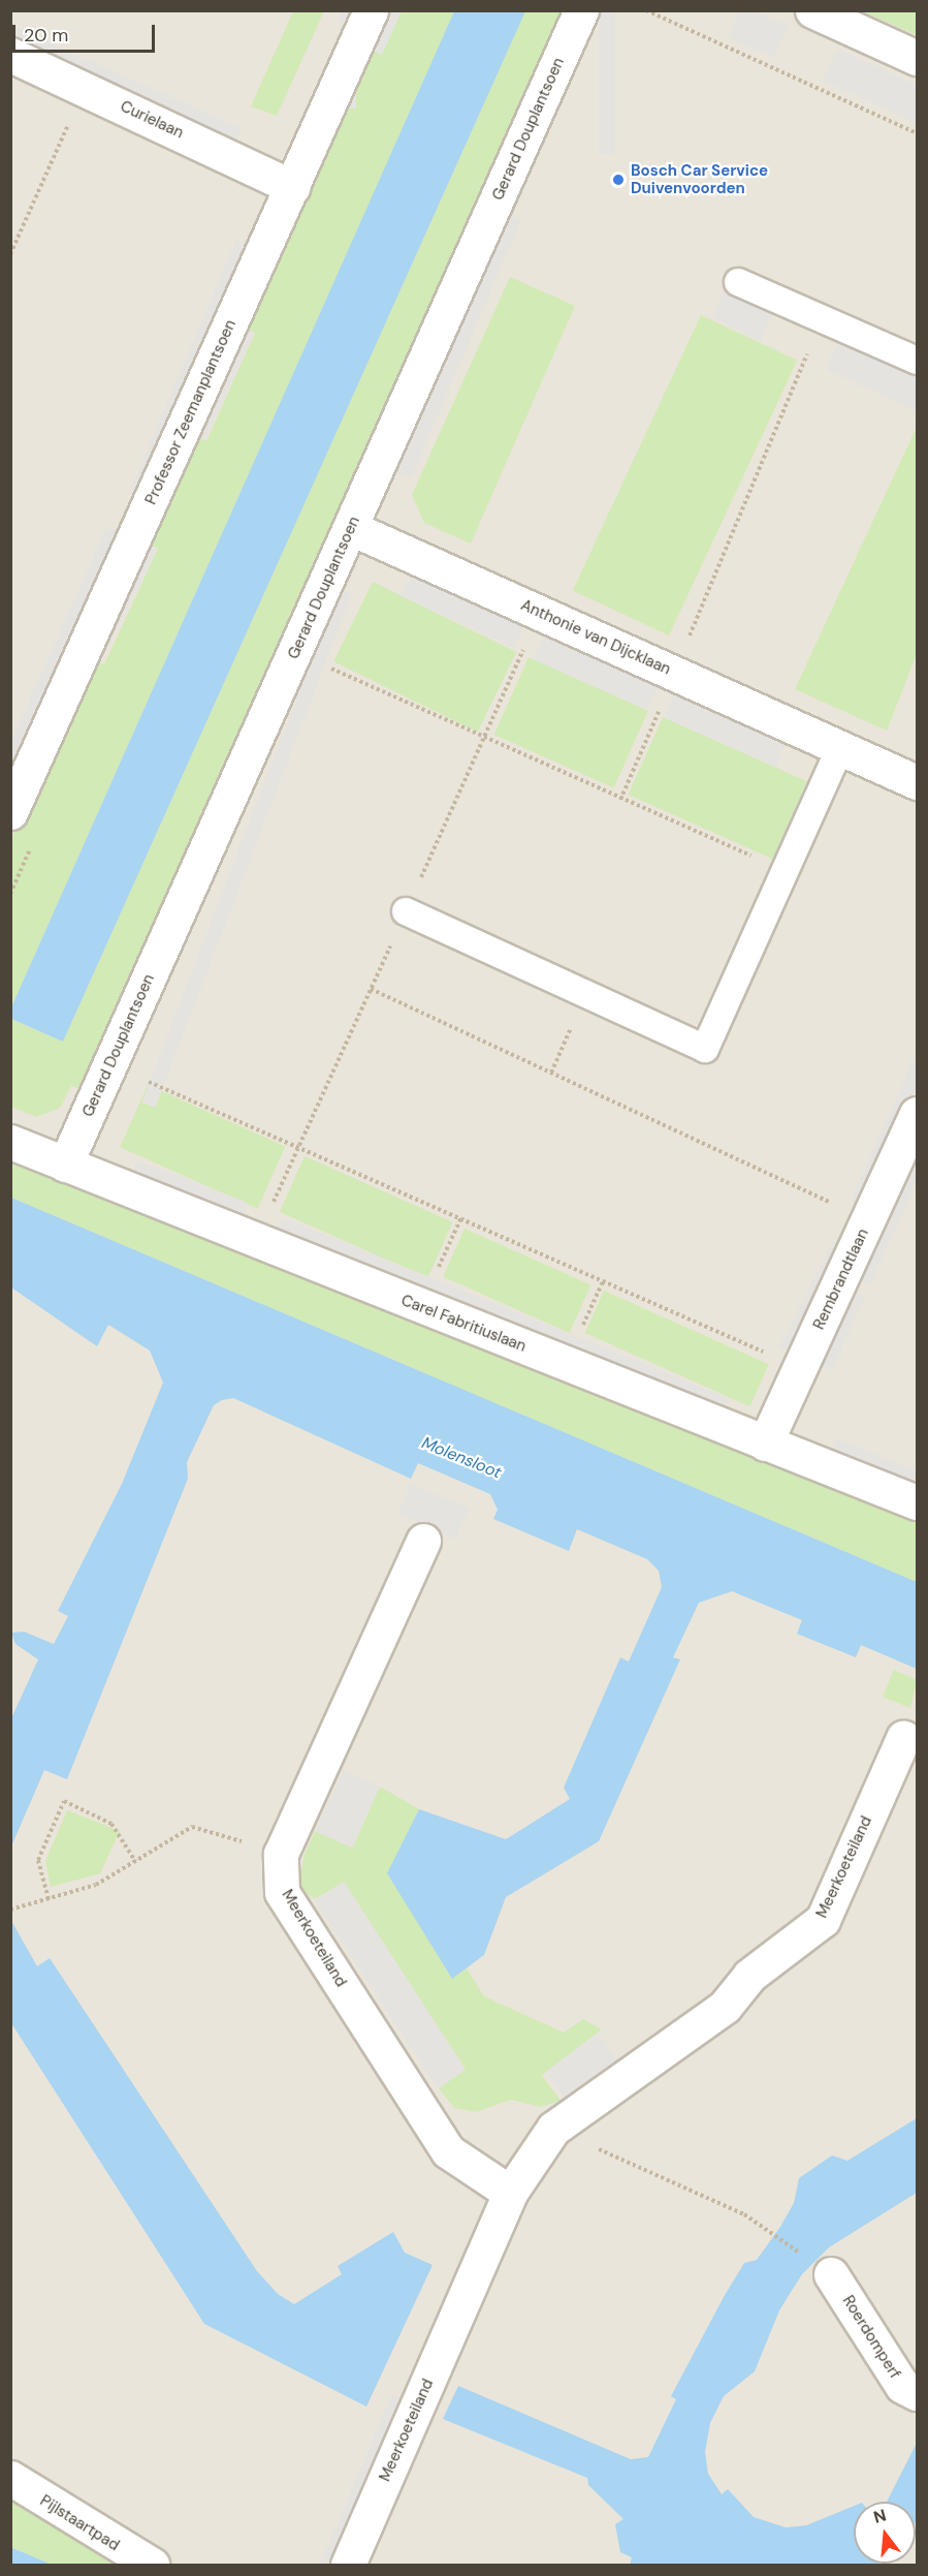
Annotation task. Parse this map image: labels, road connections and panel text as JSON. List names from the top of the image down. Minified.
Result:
{"streets":{"street":["Curielaan","Gerard Douplantsoen","Professor Zeemanplantsoen","Anthonie van Dijcklaan","Rembrandtlaan","Carel Fabritiuslaan","Meerkoeteiland","Roerdomperf","Pijlstaartpad"]},"crossings":[["Curielaan","Professor Zeemanplantsoen"],["Gerard Douplantsoen","Anthonie van Dijcklaan"],["Gerard Douplantsoen","Carel Fabritiuslaan"],["Rembrandtlaan","Carel Fabritiuslaan"]],"water":["Molensloot"],"places":["Bosch Car Service Duivenvoorden"],"scale_bar":"20 m","north":"top"}
